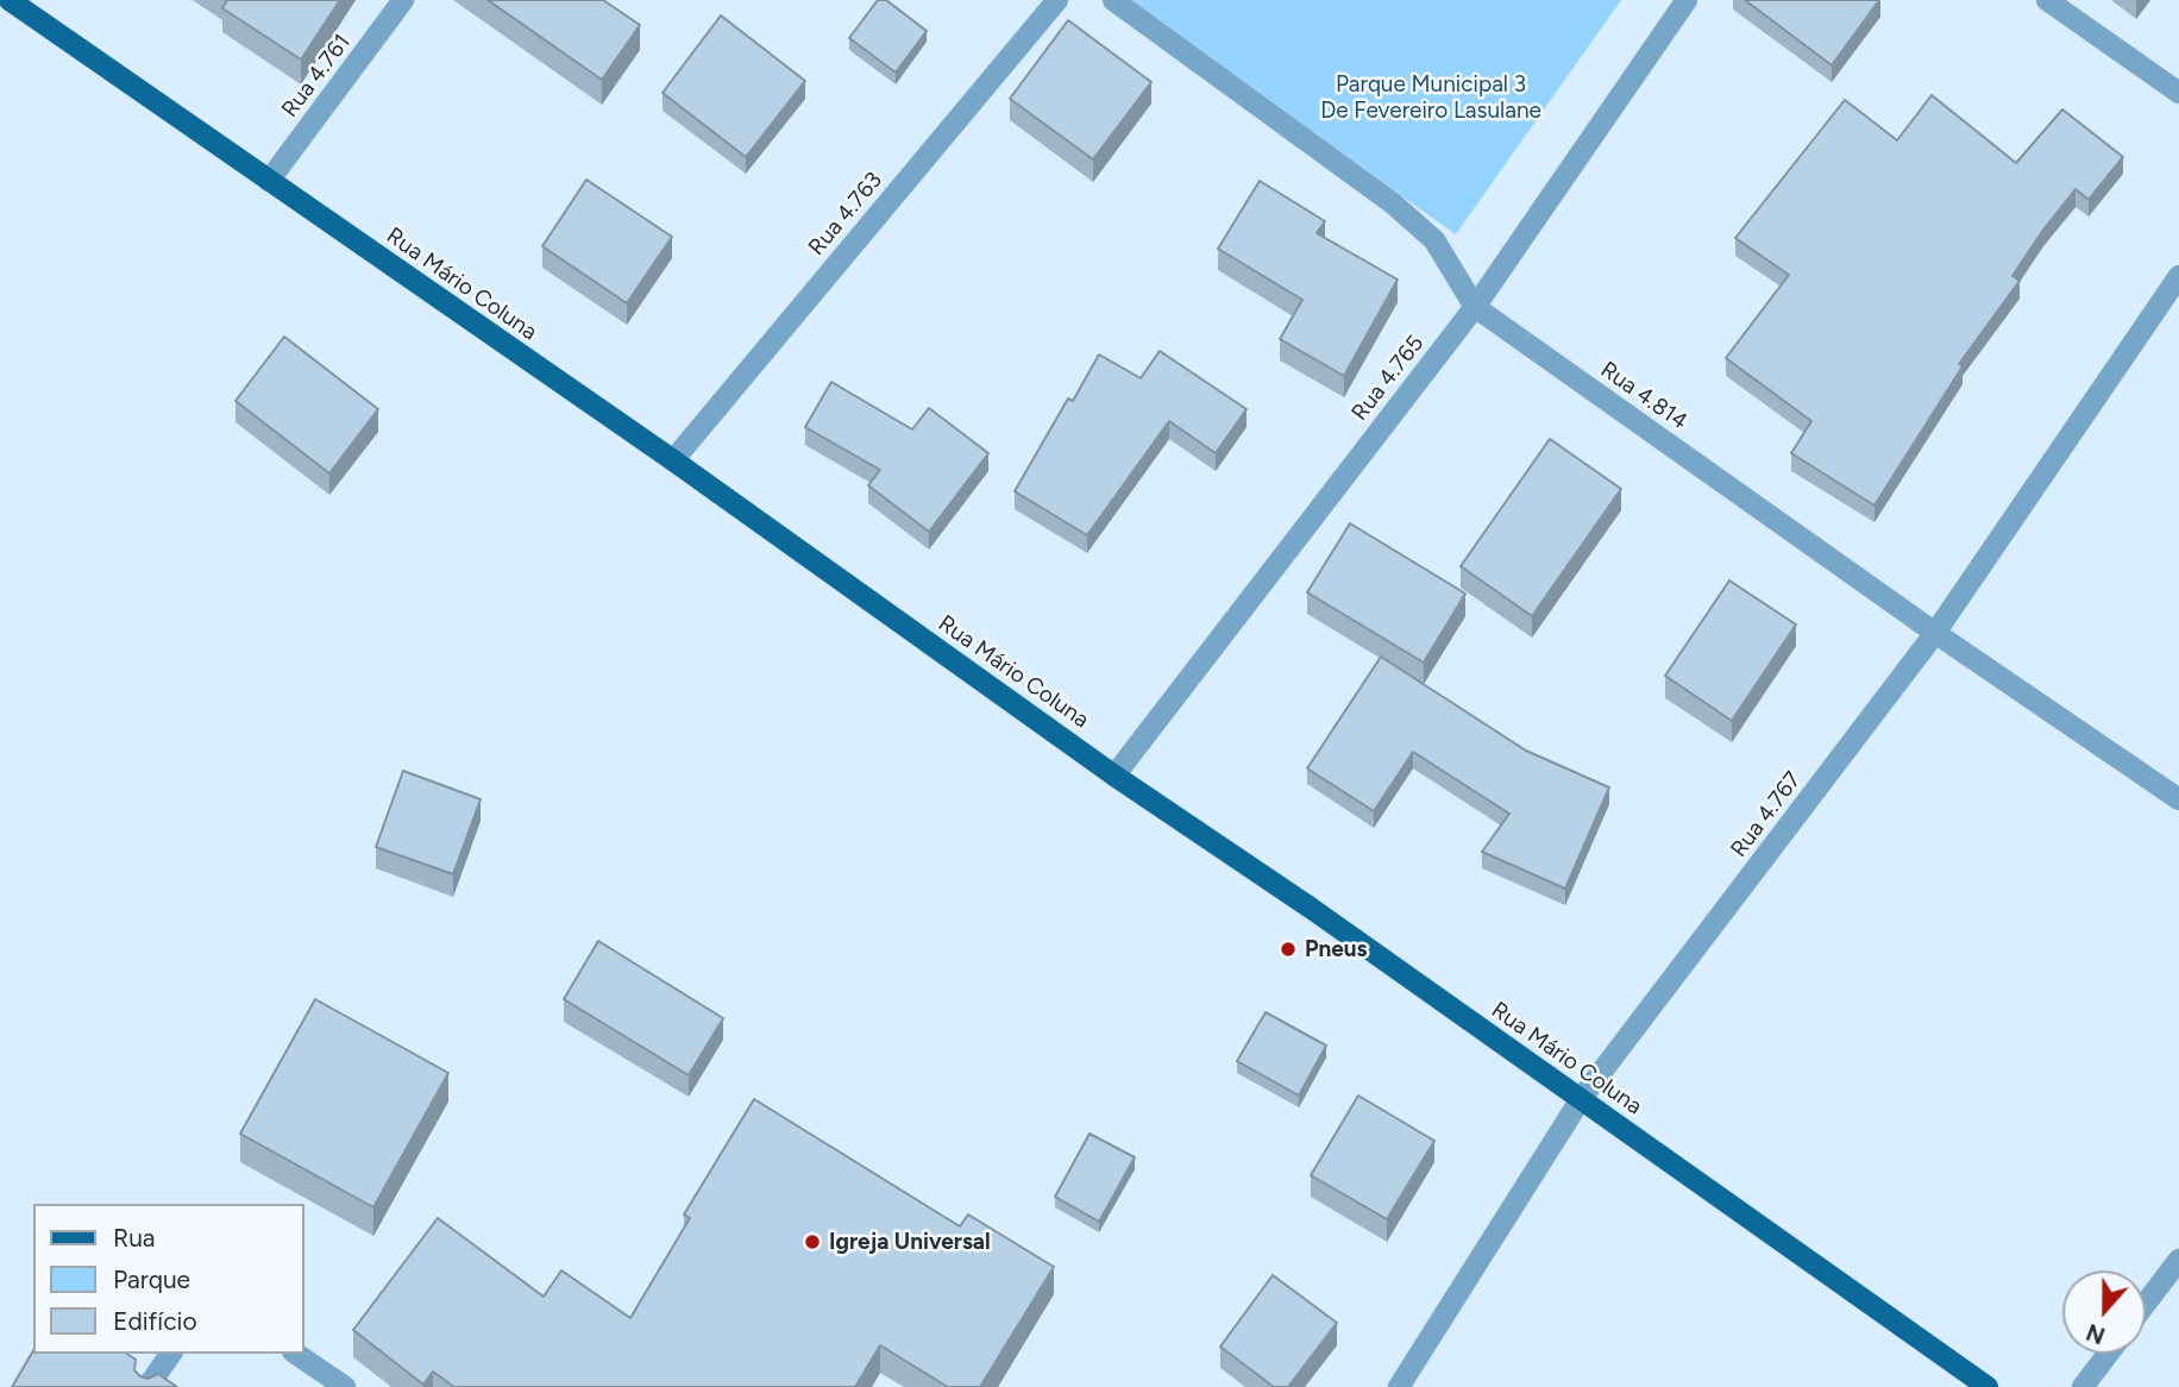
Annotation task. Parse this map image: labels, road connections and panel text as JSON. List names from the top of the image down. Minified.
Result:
{"streets":{"main road":["Rua Mário Coluna"],"street":["Rua 4.761","Rua 4.763","Rua 4.765","Rua 4.814","Rua 4.767"]},"crossings":[["Rua 4.761","Rua Mário Coluna"],["Rua 4.763","Rua Mário Coluna"],["Rua Mário Coluna","Rua 4.765"],["Rua Mário Coluna","Rua 4.767"],["Rua 4.765","Rua 4.814"],["Rua 4.814","Rua 4.767"]],"parks":["Parque Municipal 3 De Fevereiro Lasulane"],"places":["Pneus","Igreja Universal"],"legend":["Rua","Parque","Edifício"],"north":"bottom"}
